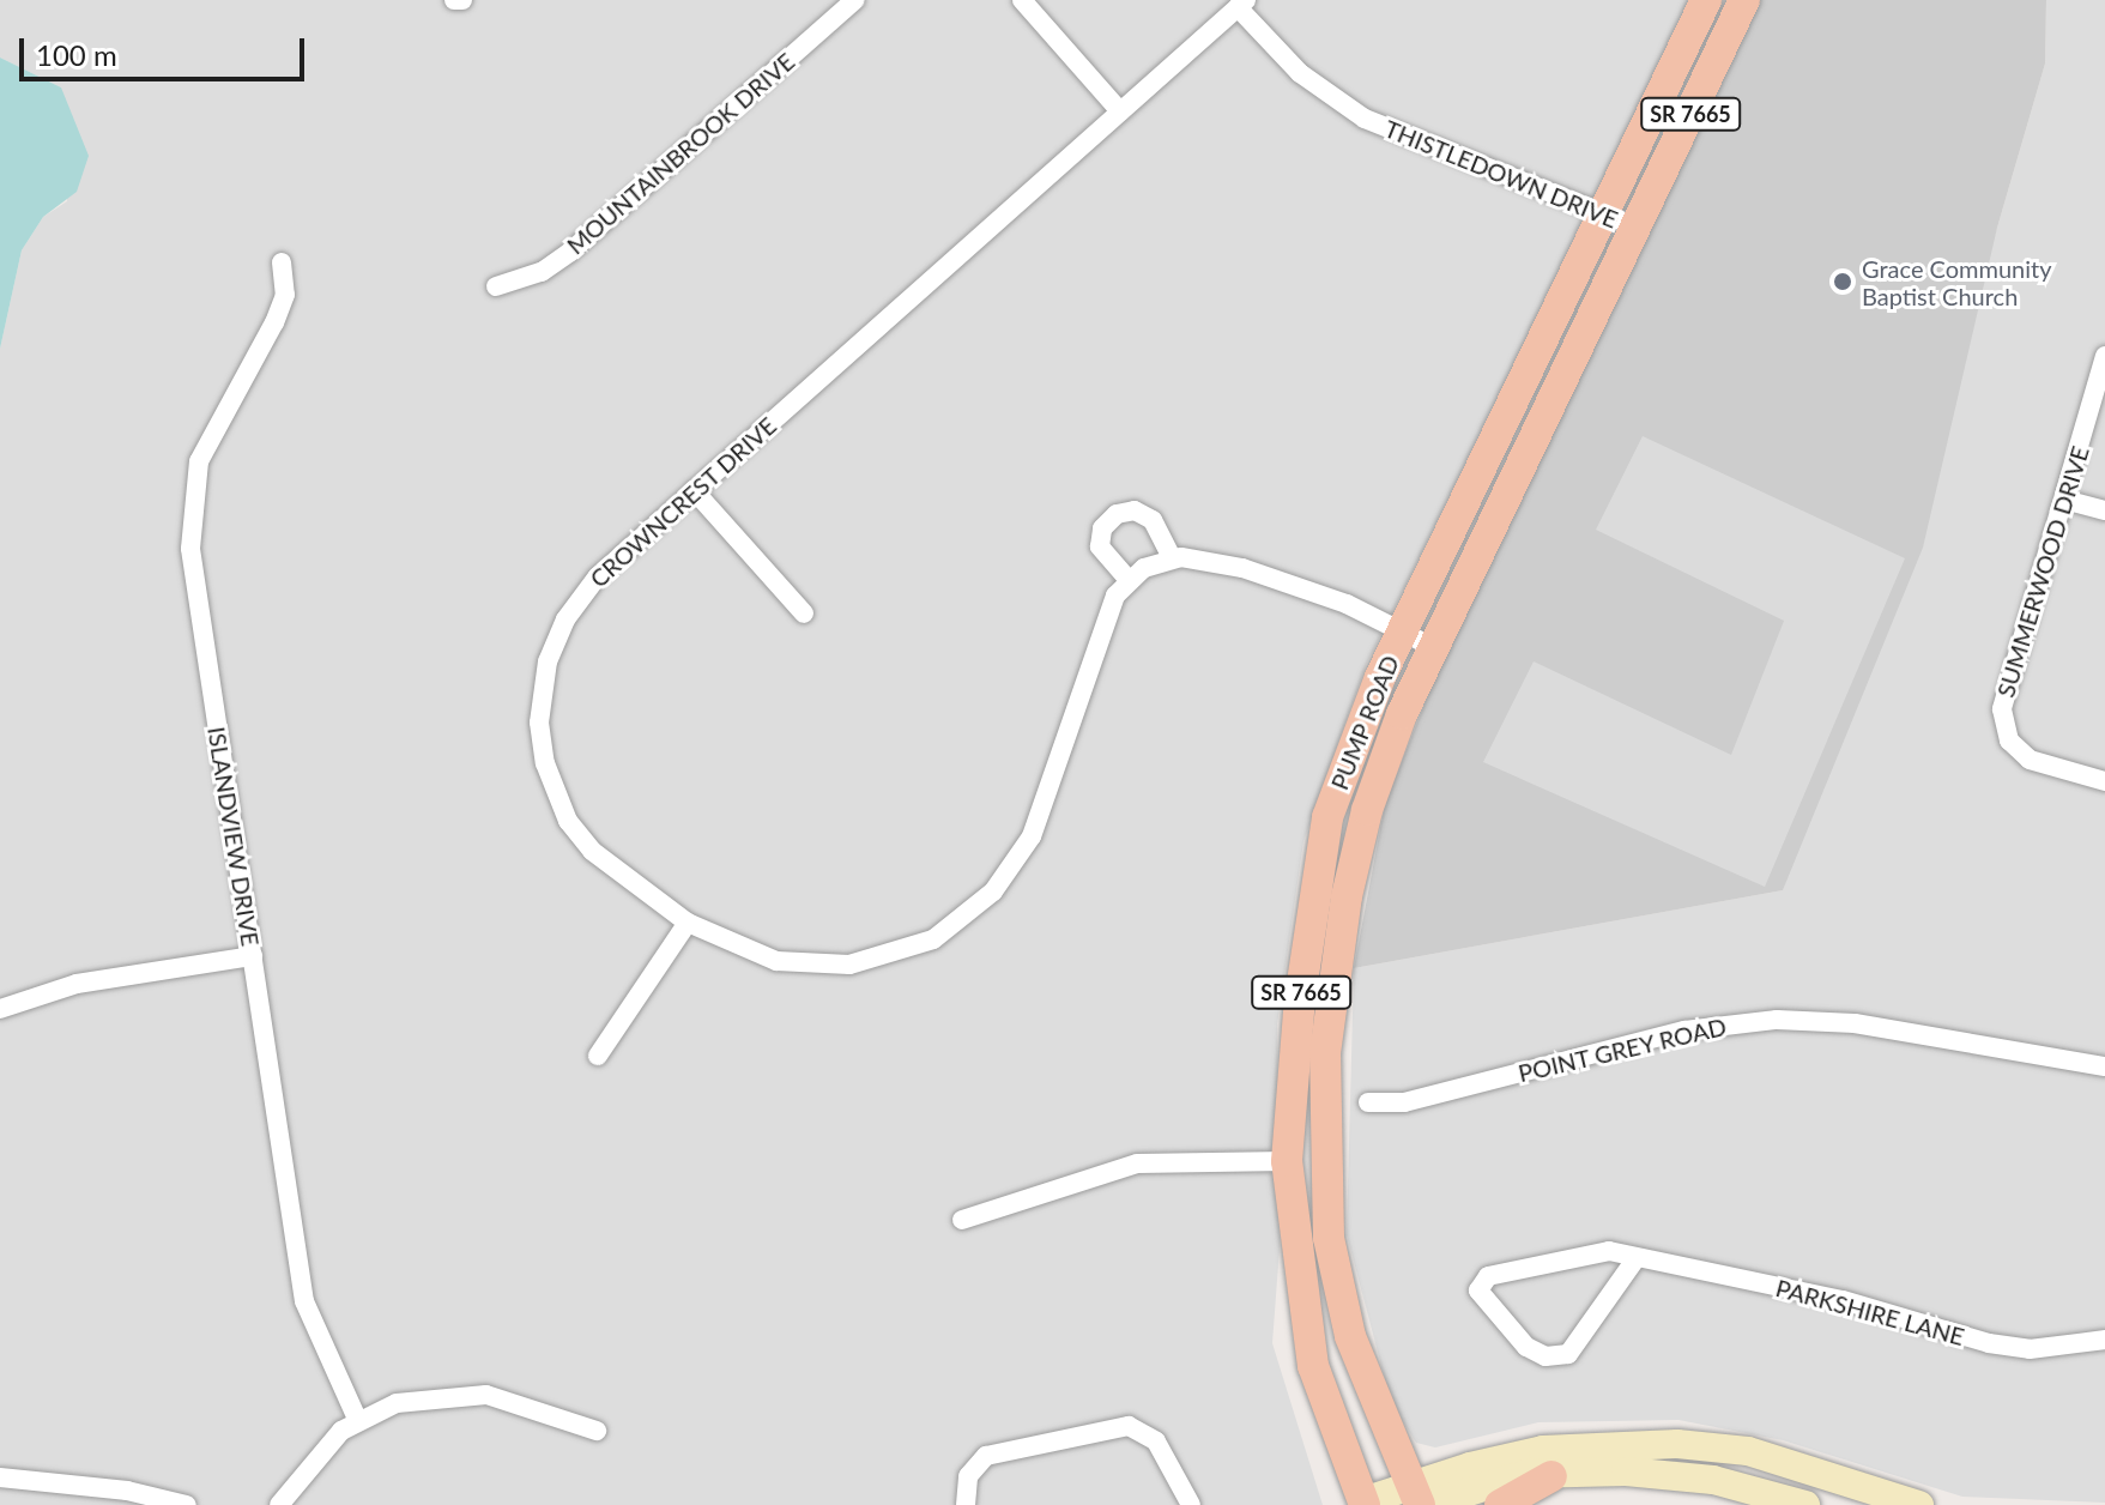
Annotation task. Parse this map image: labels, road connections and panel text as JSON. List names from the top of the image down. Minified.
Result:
{"streets":{"main road":["SR 7665","PUMP ROAD"],"street":["MOUNTAINBROOK DRIVE","THISTLEDOWN DRIVE","CROWNCREST DRIVE","SUMMERWOOD DRIVE","ISLANDVIEW DRIVE","POINT GREY ROAD","PARKSHIRE LANE"]},"crossings":[["THISTLEDOWN DRIVE","CROWNCREST DRIVE"],["THISTLEDOWN DRIVE","PUMP ROAD"]],"places":["Grace Community Baptist Church"],"scale_bar":"100 m"}
